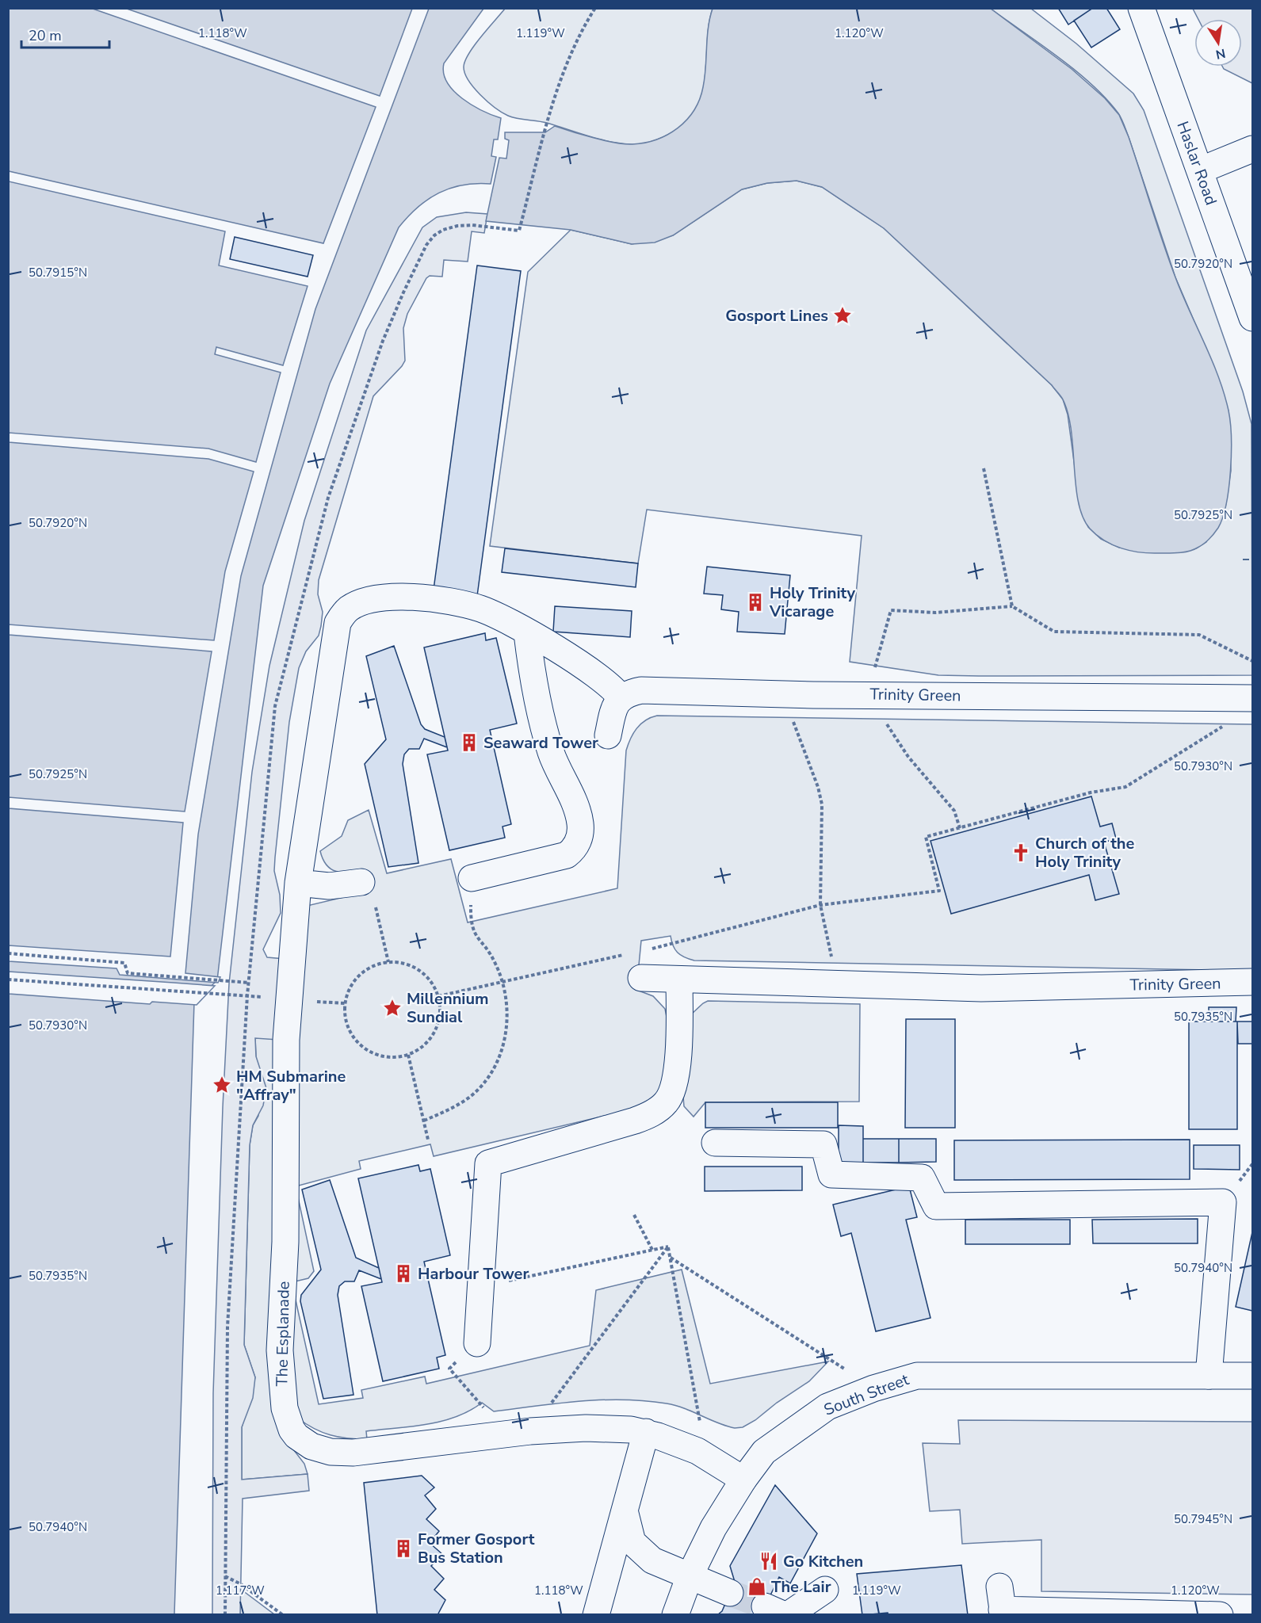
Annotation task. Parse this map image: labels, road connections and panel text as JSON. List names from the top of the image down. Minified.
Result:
{"streets":{"street":["Haslar Road","Trinity Green","The Esplanade","South Street"]},"crossings":[["Trinity Green","The Esplanade"],["The Esplanade","South Street"]],"places":{"place":["Gosport Lines","Millennium Sundial","HM Submarine \"Affray\""],"building":["Holy Trinity Vicarage","Seaward Tower","Harbour Tower","Former Gosport Bus Station"],"church":["Church of the Holy Trinity"],"restaurant":["Go Kitchen"],"shop":["The Lair"]},"scale_bar":"20 m","north":"bottom","coordinates":["1.118°W","1.119°W","1.120°W","50.7920°N","50.7915°N","50.7925°N","50.7930°N","50.7935°N","50.7940°N","50.7945°N","1.117°W"]}
